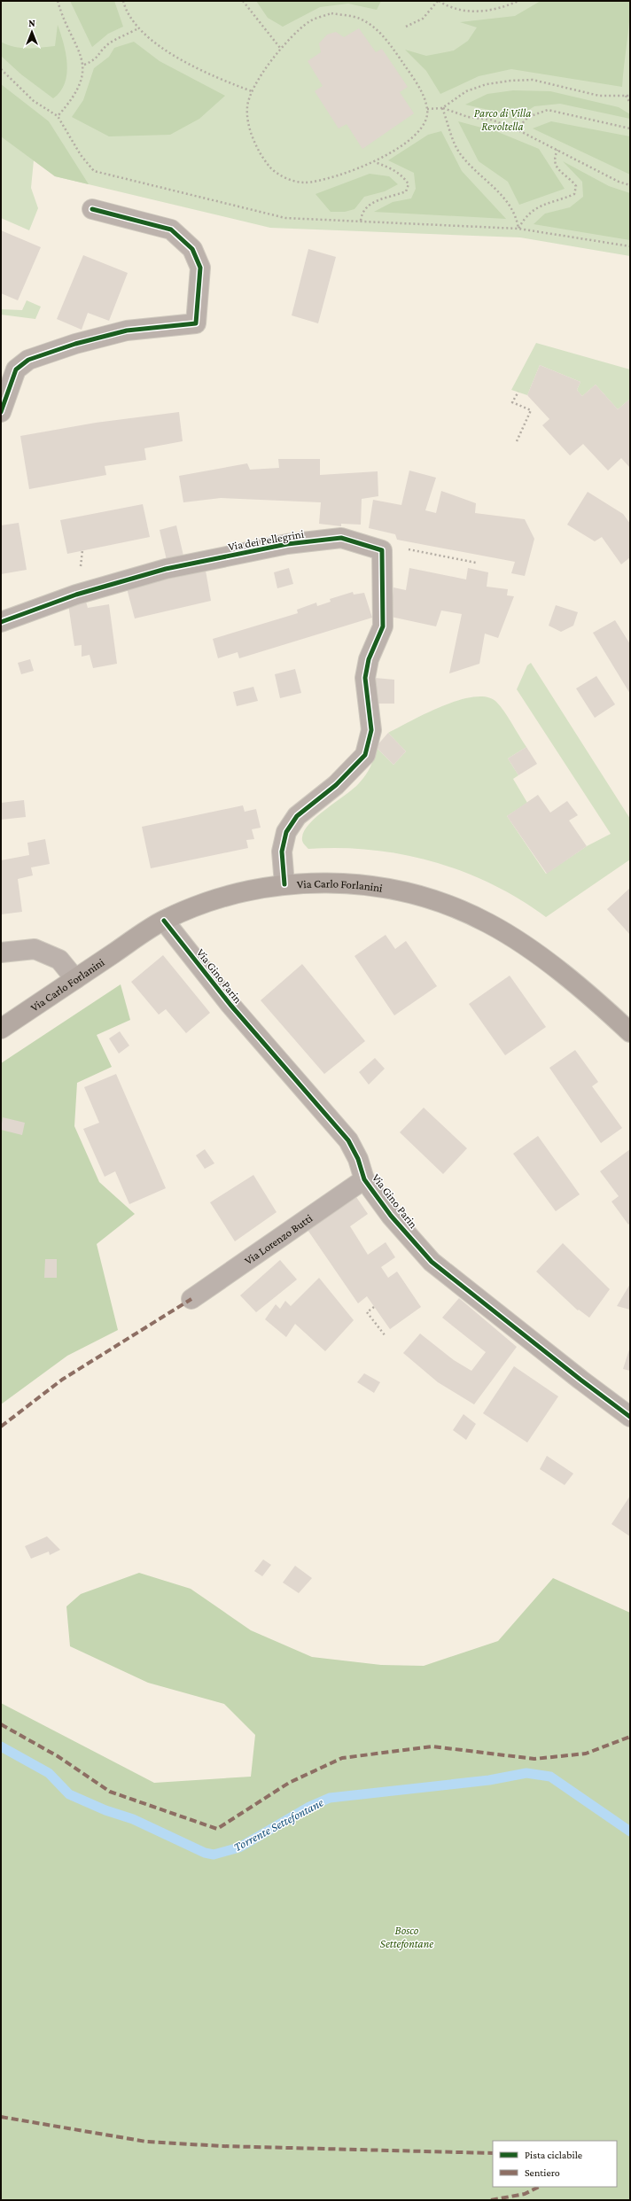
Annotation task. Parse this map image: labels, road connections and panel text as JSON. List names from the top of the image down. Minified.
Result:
{"streets":{"main road":["Via Carlo Forlanini"],"street":["Via dei Pellegrini","Via Gino Parin","Via Lorenzo Butti"]},"crossings":[["Via Carlo Forlanini","Via Gino Parin"],["Via Gino Parin","Via Lorenzo Butti"]],"water":["Torrente Settefontane"],"parks":["Parco di Villa Revoltella","Bosco Settefontane"],"legend":["Pista ciclabile","Sentiero"],"north":"top"}
